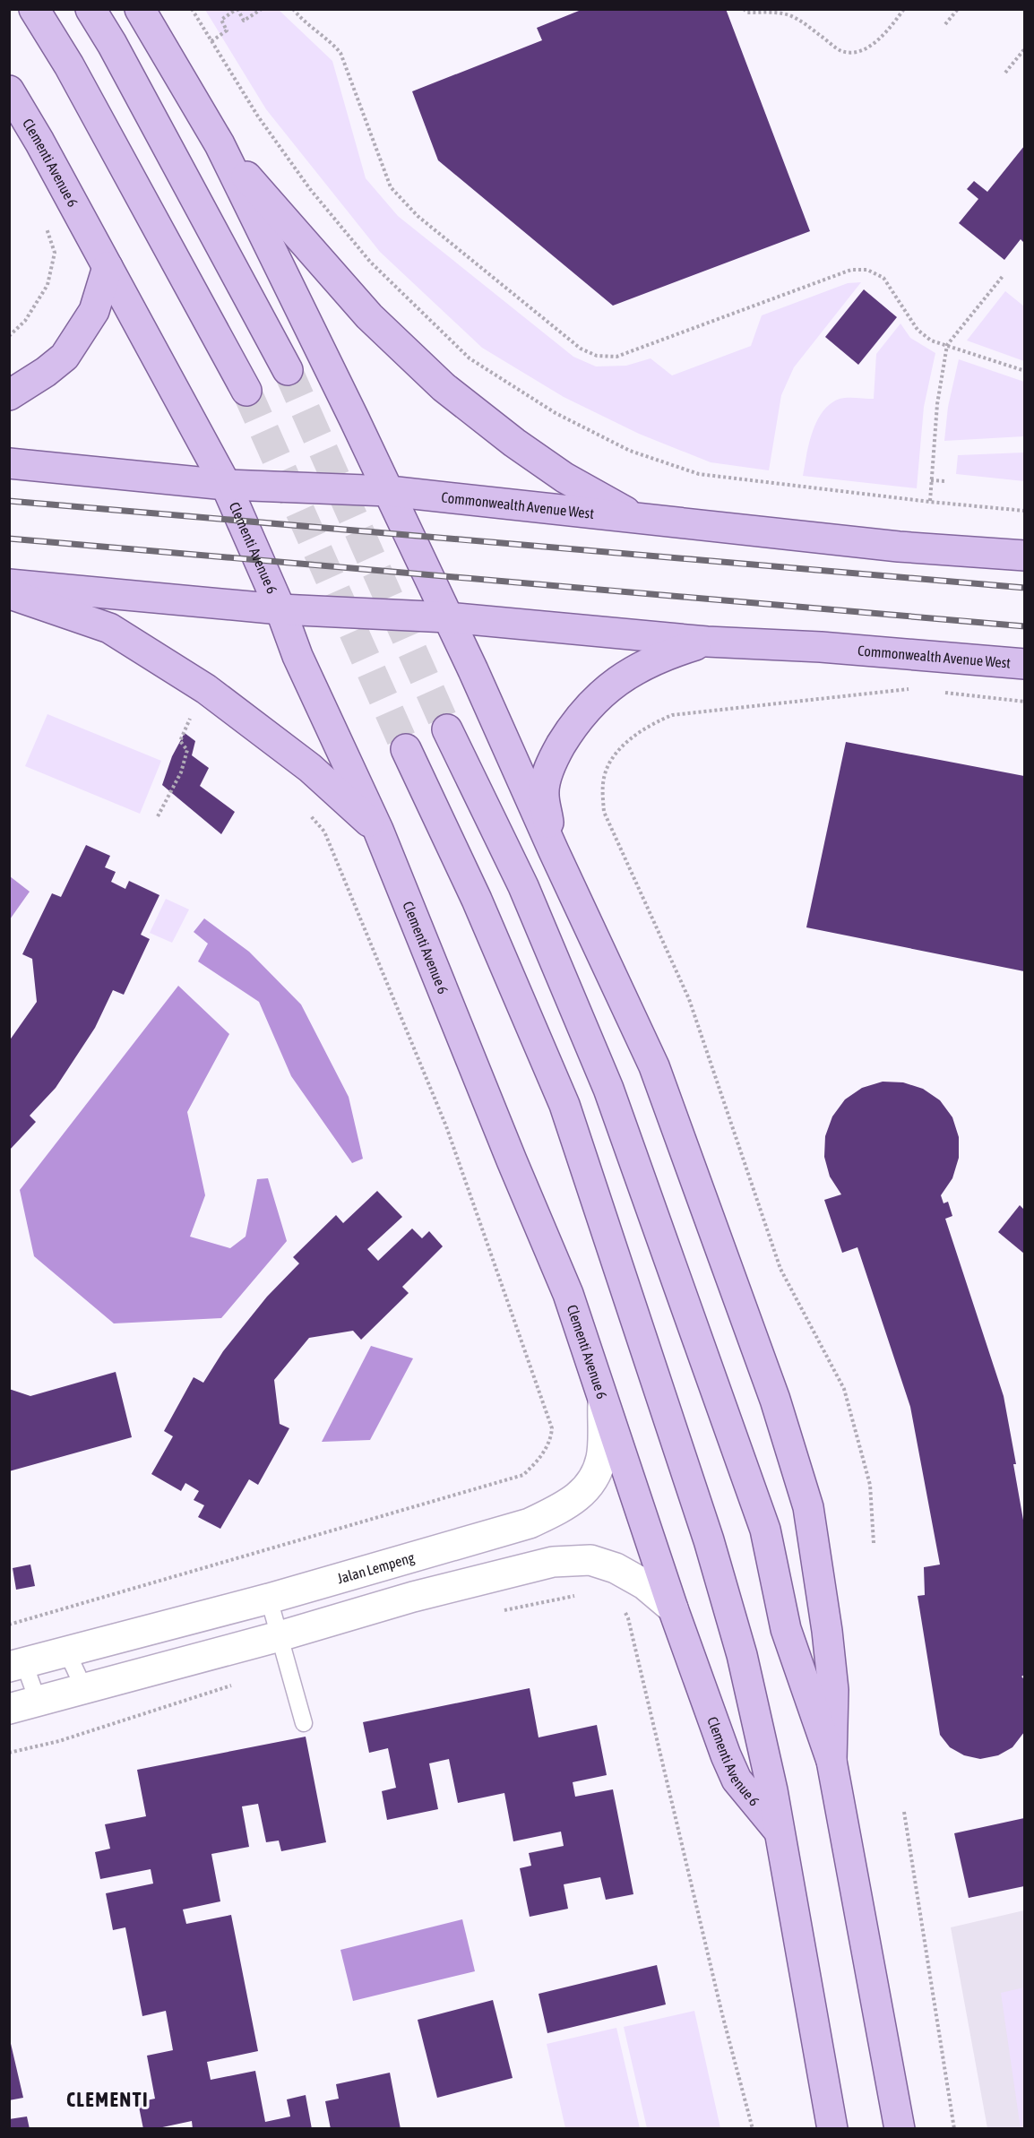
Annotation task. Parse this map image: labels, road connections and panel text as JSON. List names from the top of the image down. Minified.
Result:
{"streets":{"main road":["Clementi Avenue 6","Commonwealth Avenue West"],"street":["Jalan Lempeng"]},"crossings":[["Clementi Avenue 6","Commonwealth Avenue West"],["Clementi Avenue 6","Jalan Lempeng"]],"districts":["CLEMENTI"]}
